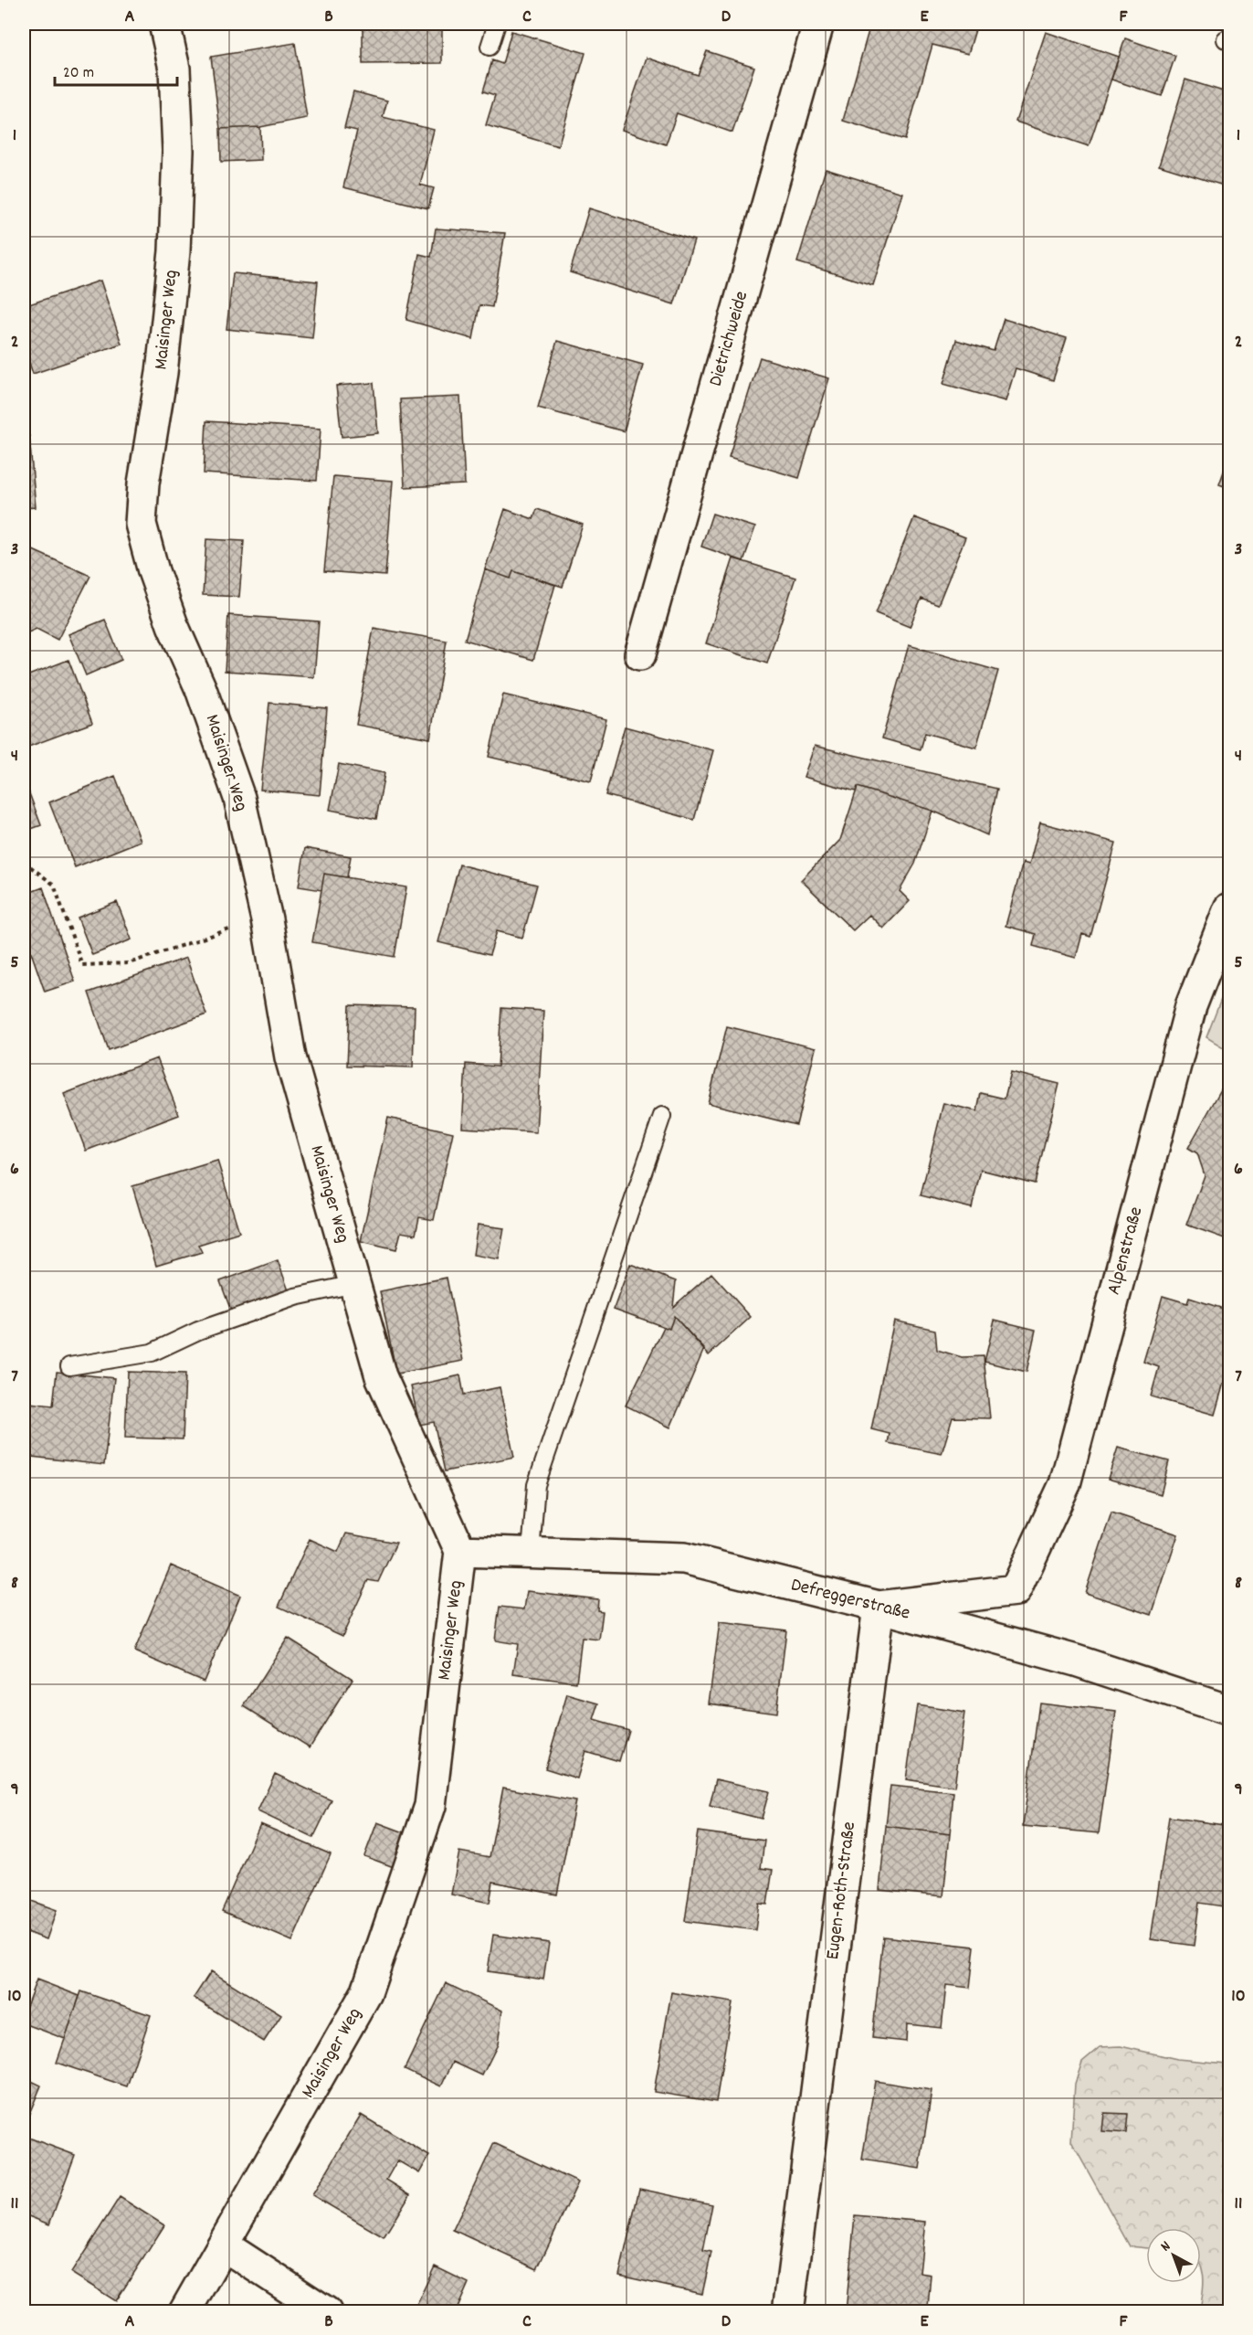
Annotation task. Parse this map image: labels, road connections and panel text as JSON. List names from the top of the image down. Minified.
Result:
{"streets":{"street":["Maisinger Weg","Dietrichweide","Alpenstraße","Defreggerstraße","Eugen-Roth-Straße"]},"crossings":[["Maisinger Weg","Defreggerstraße"],["Alpenstraße","Defreggerstraße"],["Alpenstraße","Eugen-Roth-Straße"],["Defreggerstraße","Eugen-Roth-Straße"]],"scale_bar":"20 m","north":"top left","grid":{"columns":["A","B","C","D","E","F"],"rows":["1","2","3","4","5","6","7","8","9","10","11"]}}
